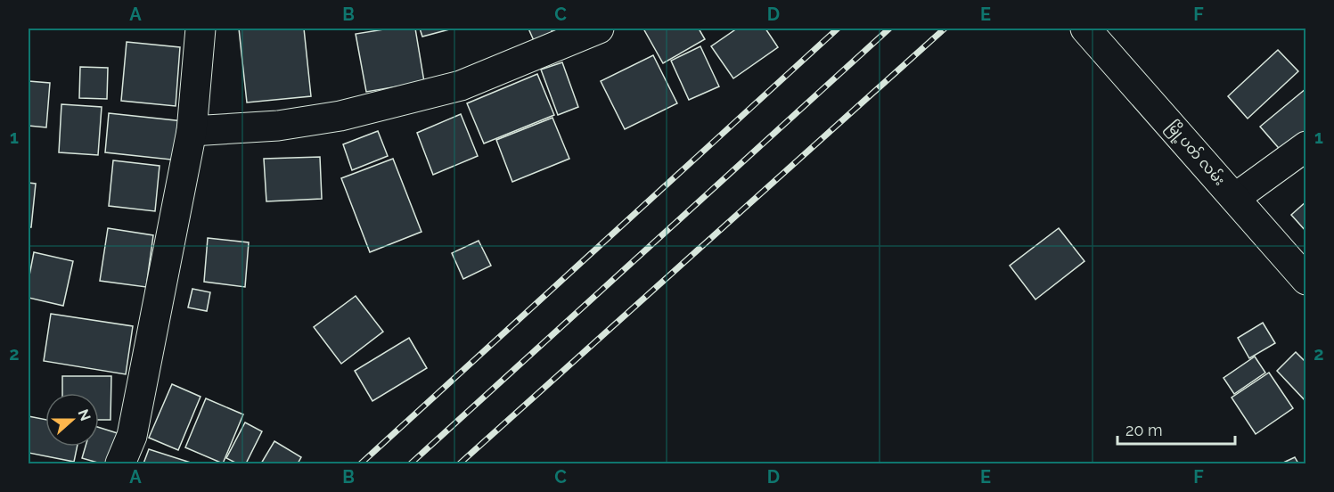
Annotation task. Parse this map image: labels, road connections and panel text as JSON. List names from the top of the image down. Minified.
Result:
{"streets":{"street":["မြို့ပတ် လမ်း"]},"scale_bar":"20 m","north":"right","grid":{"columns":["A","B","C","D","E","F"],"rows":["1","2"]}}
